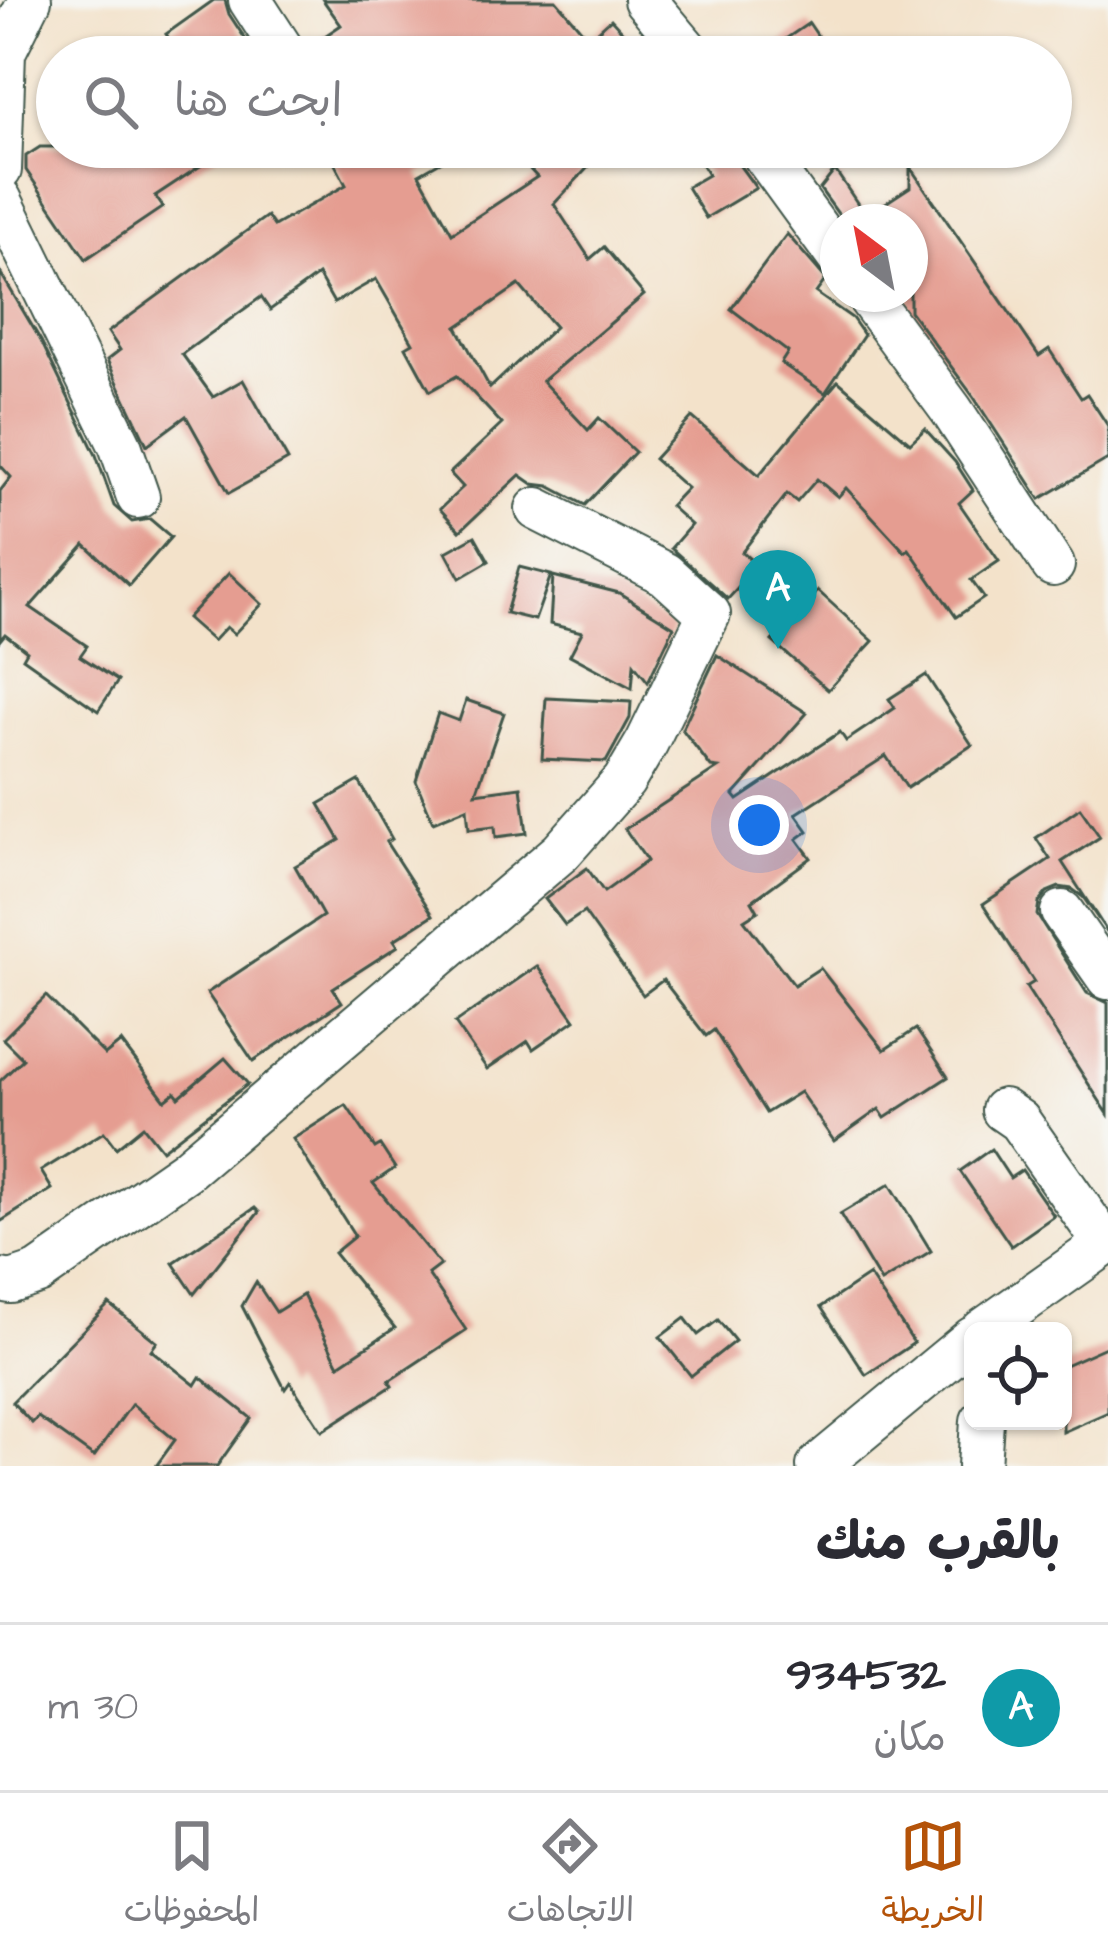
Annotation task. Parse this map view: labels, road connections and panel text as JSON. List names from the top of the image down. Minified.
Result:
{"north":"top left","page":{"search":"ابحث هنا","pins":"A","heading":"بالقرب منك","list":[{"mark":"A","name":"934532","note":"مكان","value":"30 m"}],"nav":["الخريطة","الاتجاهات","المحفوظات"]}}
